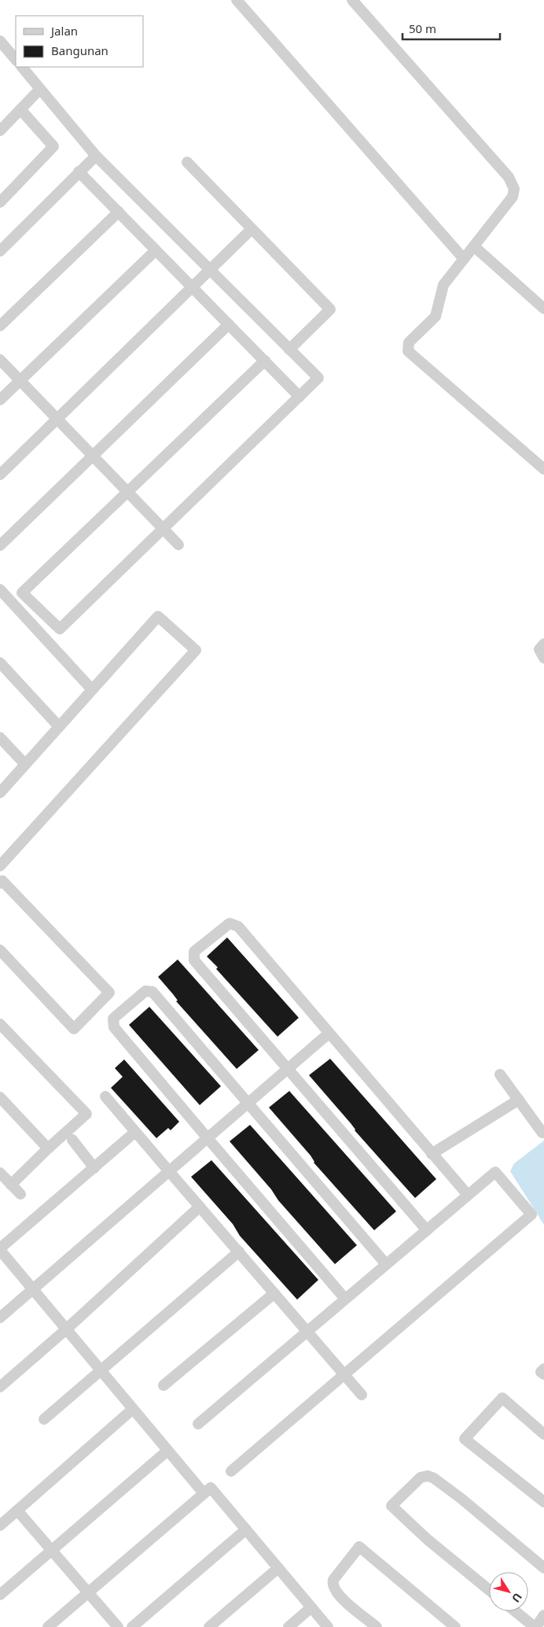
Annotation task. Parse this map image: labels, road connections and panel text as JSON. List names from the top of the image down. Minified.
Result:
{"legend":["Jalan","Bangunan"],"scale_bar":"50 m","north":"bottom right"}
